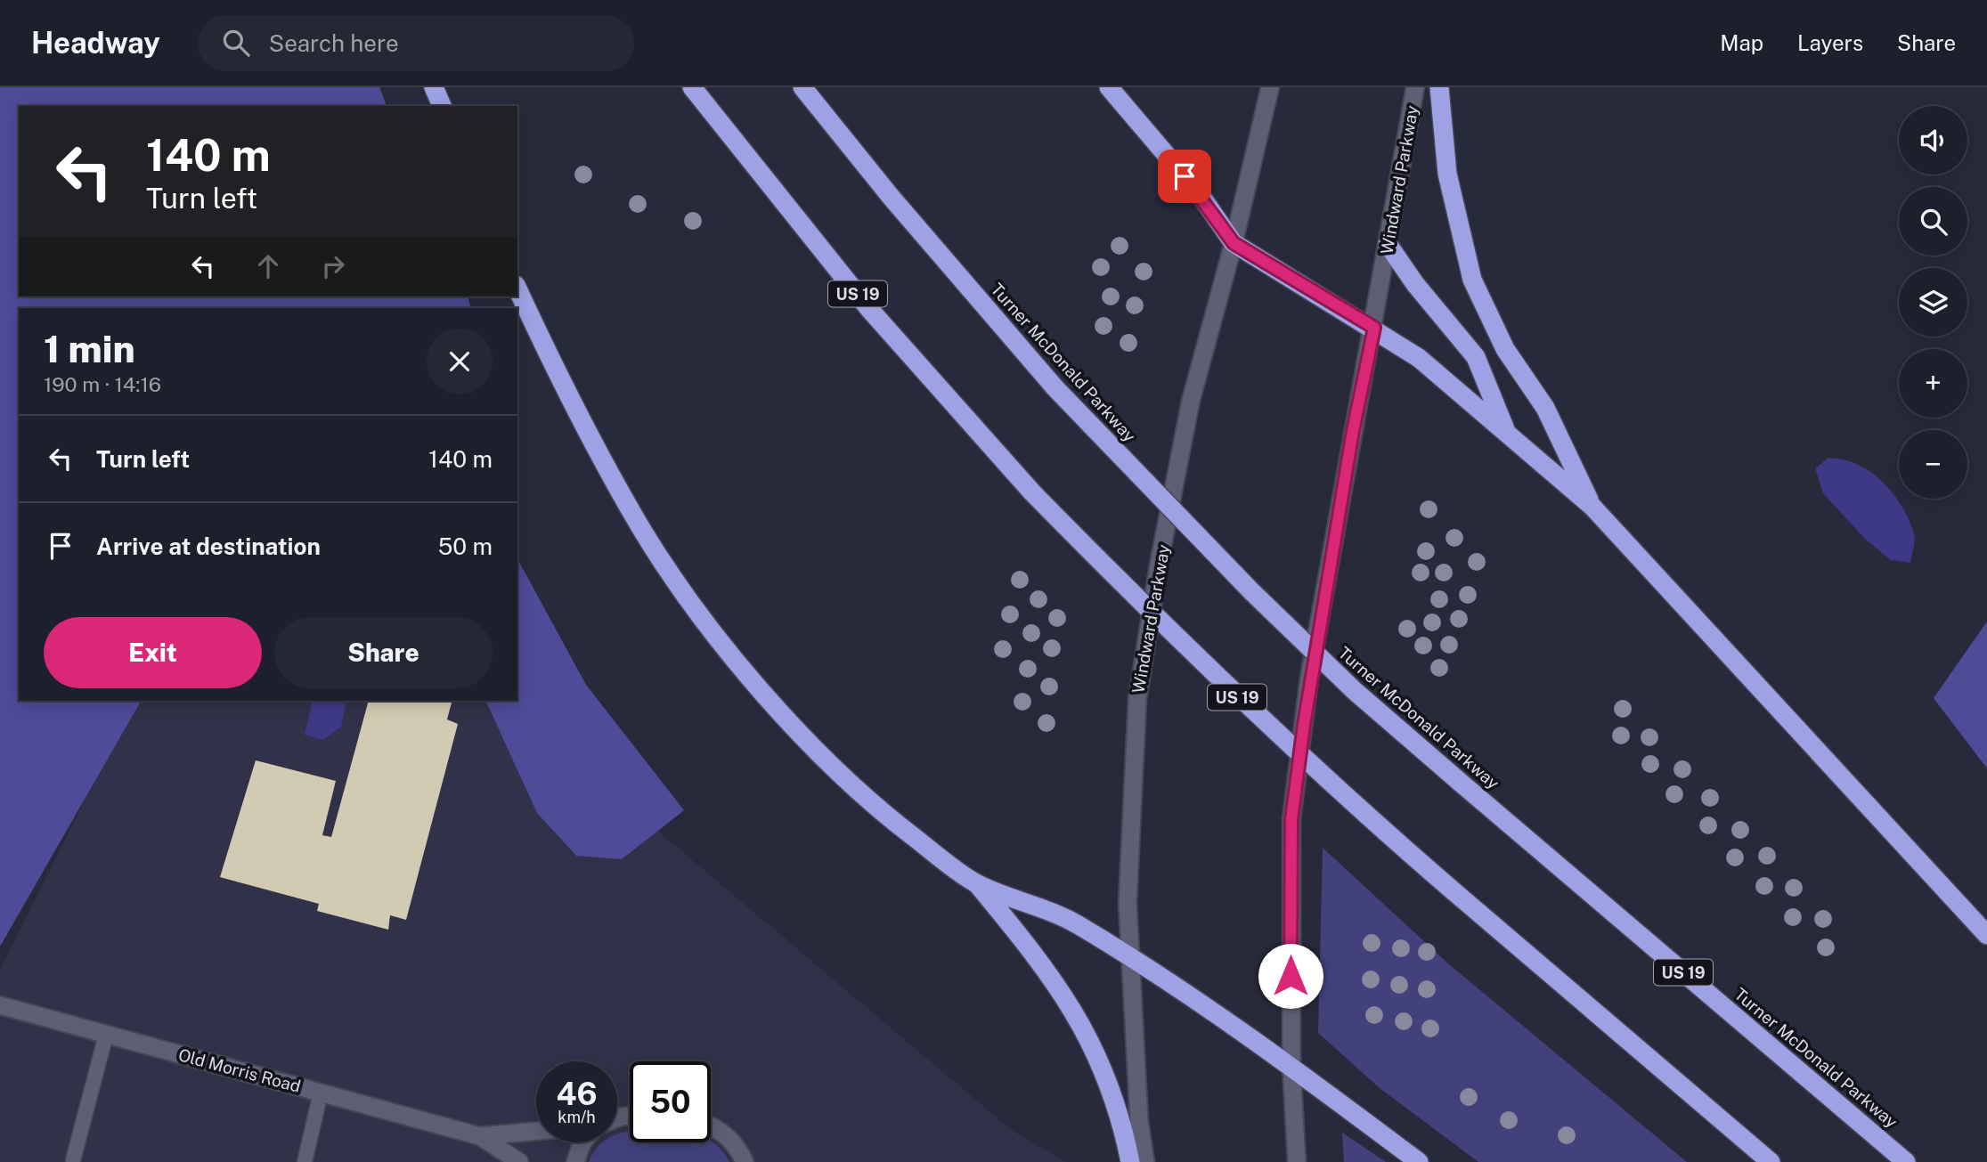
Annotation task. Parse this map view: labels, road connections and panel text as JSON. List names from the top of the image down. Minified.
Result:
{"streets":{"highway":["US 19","Turner McDonald Parkway"],"main road":["Windward Parkway","Old Morris Road"]},"page":{"header":"Headway","search":"Search here","nav":["Map","Layers","Share"],"map_buttons":["+","−"],"turn":["140 m","Turn left"],"heading":["1 min","190 m · 14:16"],"list":[{"name":"Turn left","value":"140 m"},{"name":"Arrive at destination","value":"50 m"}],"buttons":["Exit","Share"],"speed":"46 km/h","limit":"50"}}
